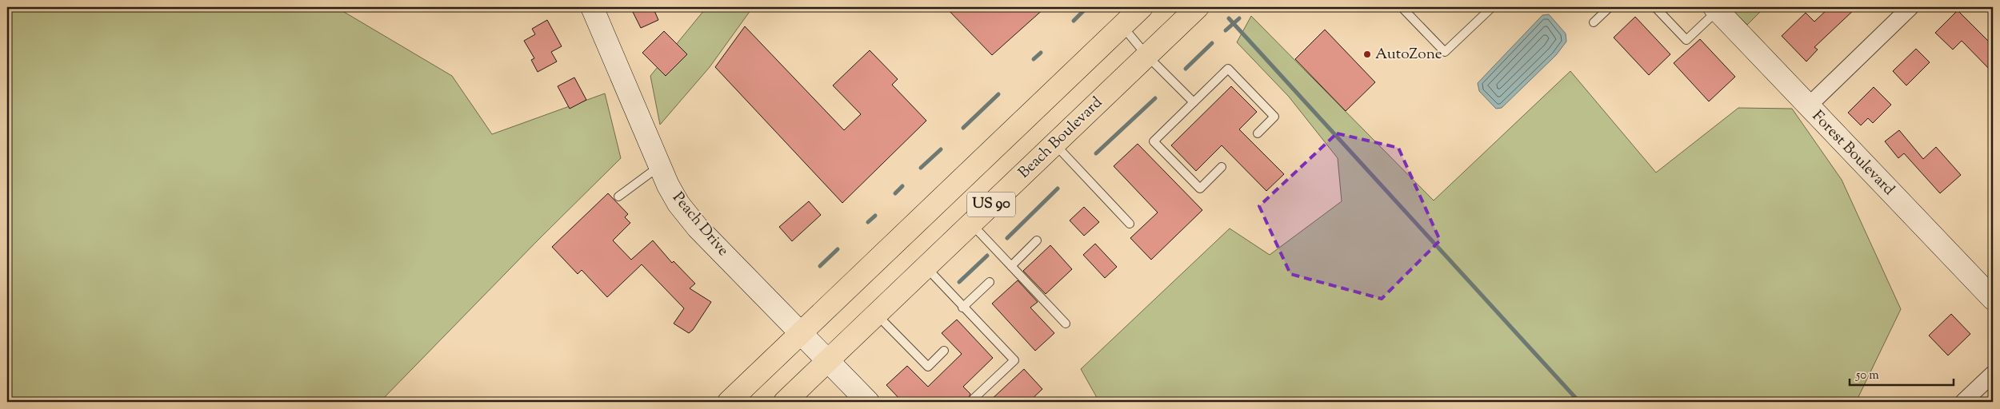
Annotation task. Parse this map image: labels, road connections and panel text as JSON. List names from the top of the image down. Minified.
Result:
{"streets":{"highway":["Beach Boulevard","US 90"],"street":["Forest Boulevard","Peach Drive"]},"crossings":[["Beach Boulevard","Peach Drive"],["US 90","Peach Drive"]],"places":["AutoZone"],"scale_bar":"50 m"}
